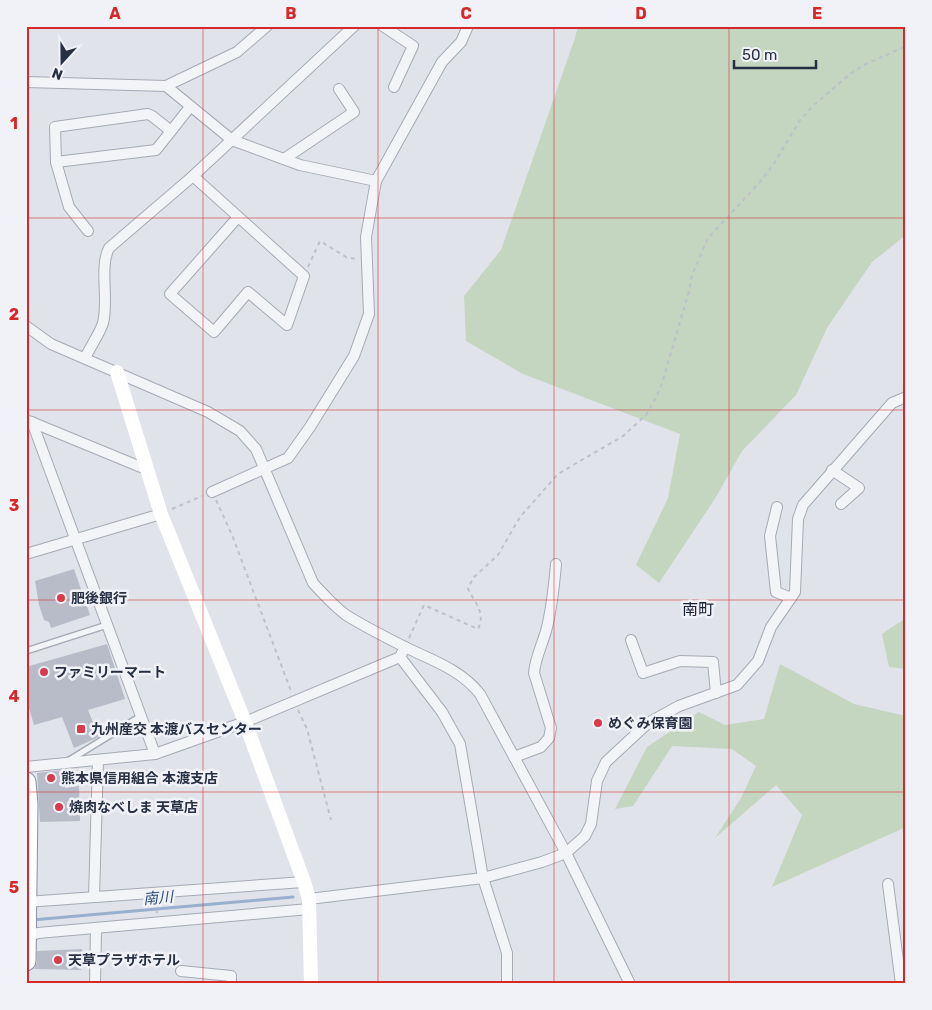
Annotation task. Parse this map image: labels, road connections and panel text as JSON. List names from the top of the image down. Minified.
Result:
{"districts":["南町"],"water":["南川"],"places":{"other":["肥後銀行","ファミリーマート","めぐみ保育園","熊本県信用組合 本渡支店","焼肉なべしま 天草店","天草プラザホテル"],"transit":["九州産交 本渡バスセンター"]},"scale_bar":"50 m","north":"bottom","grid":{"columns":["A","B","C","D","E"],"rows":["1","2","3","4","5"]}}
